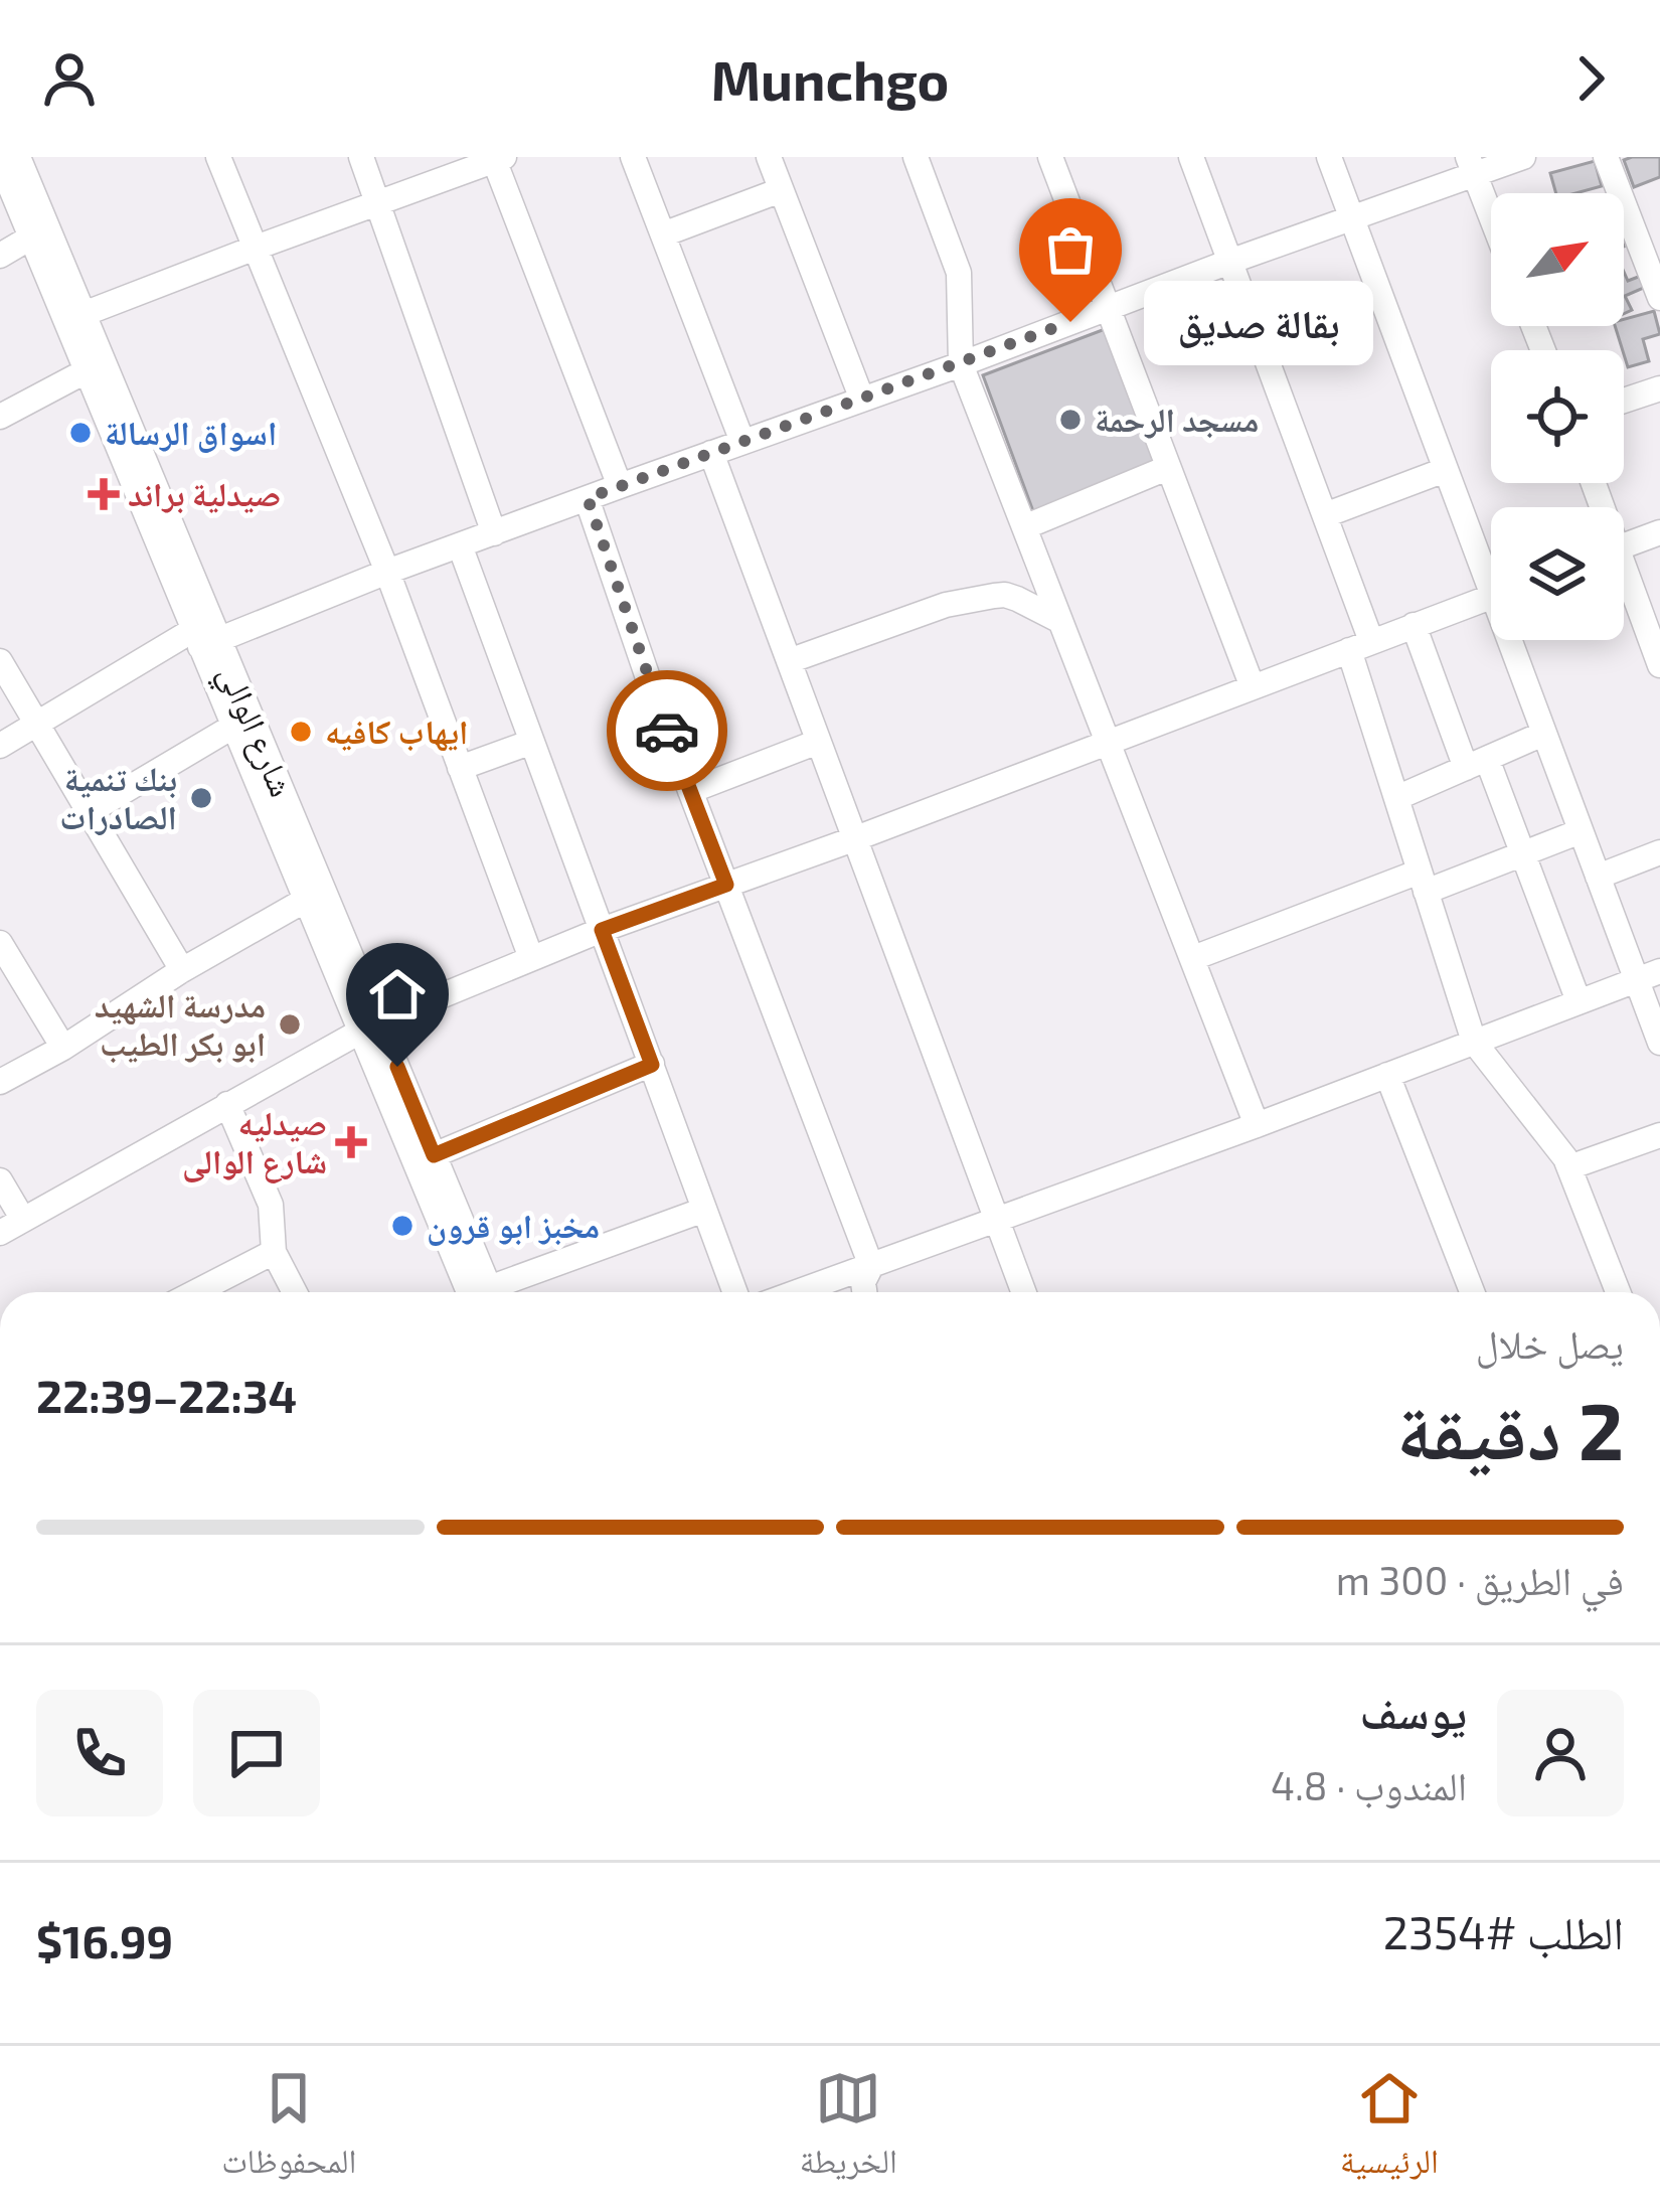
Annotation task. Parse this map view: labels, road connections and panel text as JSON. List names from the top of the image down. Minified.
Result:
{"streets":{"street":["شارع الوالي"]},"places":{"other":["بقالة صديق","مسجد الرحمة","اسواق الرسالة","ايهاب كافيه","بنك تنمية الصادرات","مدرسة الشهيد ابو بكر الطيب","مخبز ابو قرون"],"health":["صيدلية براند","صيدليه شارع الوالى"]},"north":"top right","page":{"header":"Munchgo","bubble":"بقالة صديق","heading":["2 دقيقة","يصل خلال","22:34–22:39"],"panel":["يوسف","المندوب · 4.8","الطلب #2354","$16.99"],"bar":"في الطريق · 300 m","tabs":["الرئيسية","الخريطة","المحفوظات"]}}
